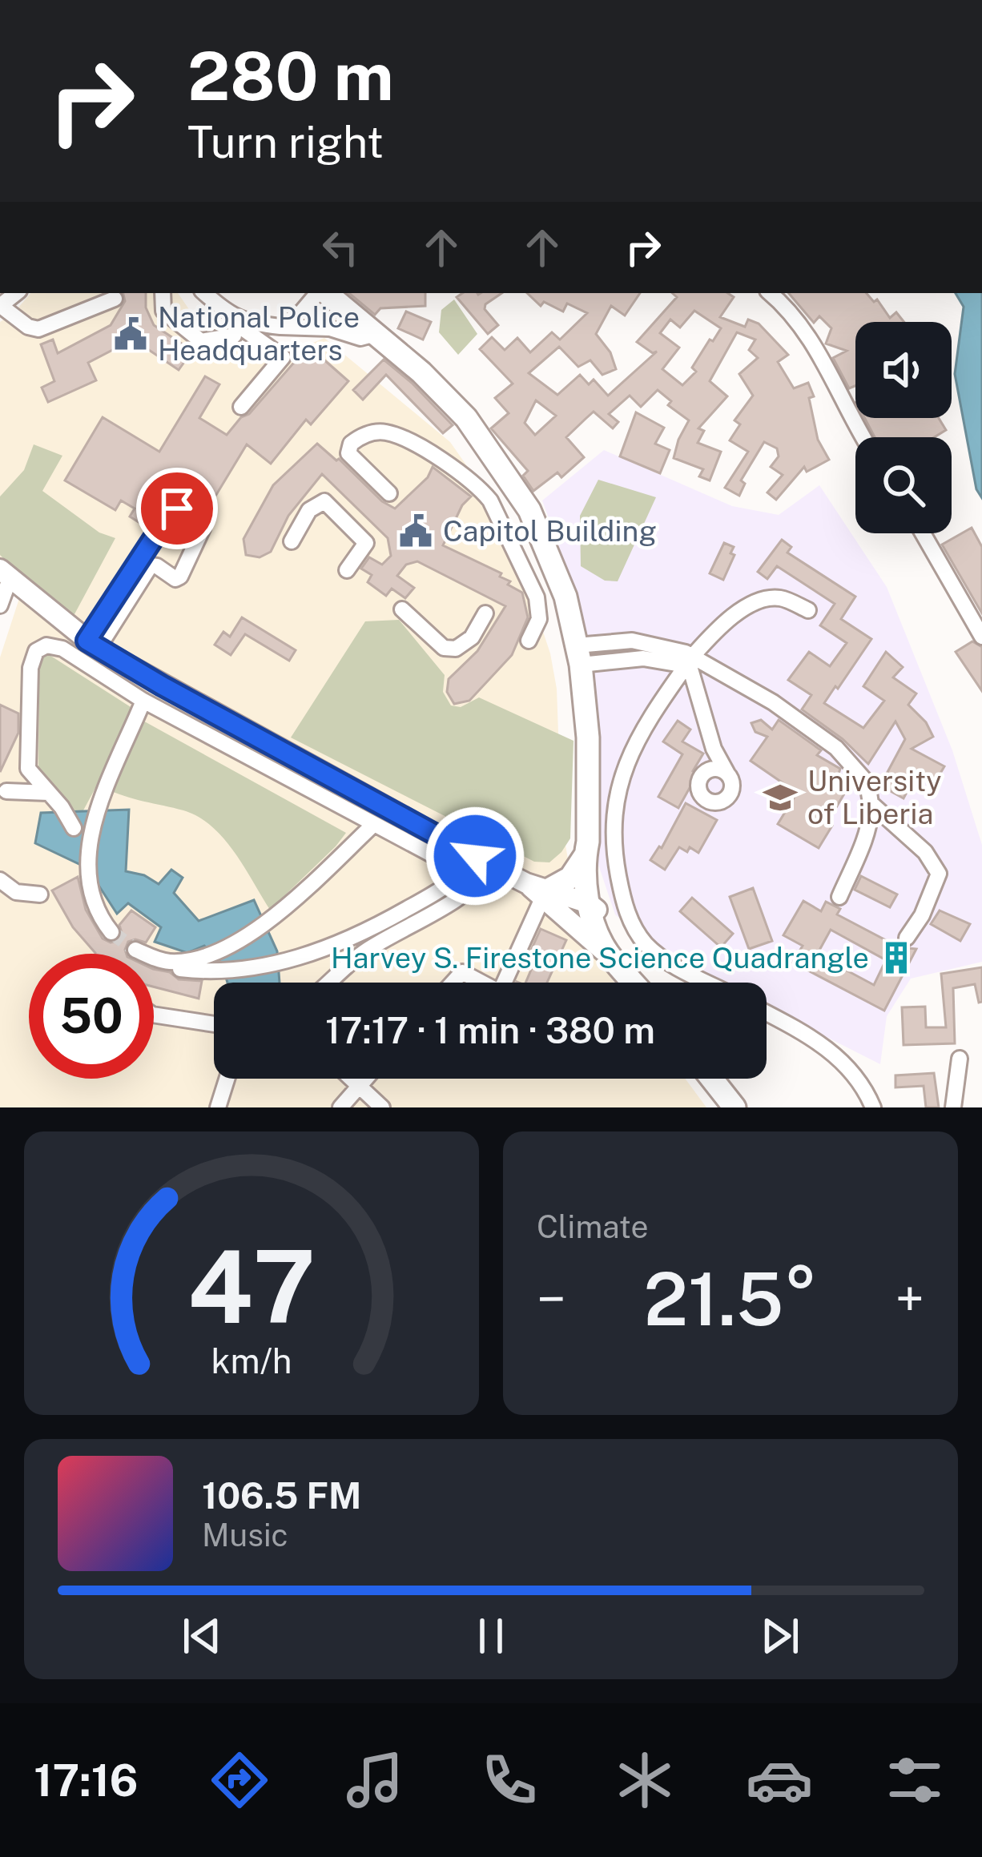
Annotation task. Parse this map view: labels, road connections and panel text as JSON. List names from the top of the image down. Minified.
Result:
{"places":{"public building":["National Police Headquarters","Capitol Building"],"school or university":["University of Liberia"],"building":["Harvey S. Firestone Science Quadrangle"]},"page":{"turn":["280 m","Turn right"],"limit":"50","trip":"17:17 · 1 min · 380 m","tile":"Climate","heat":["−","21.5°","+"],"song":["106.5 FM","Music"],"tabs":"17:16","gauge":["47","km/h"]}}
